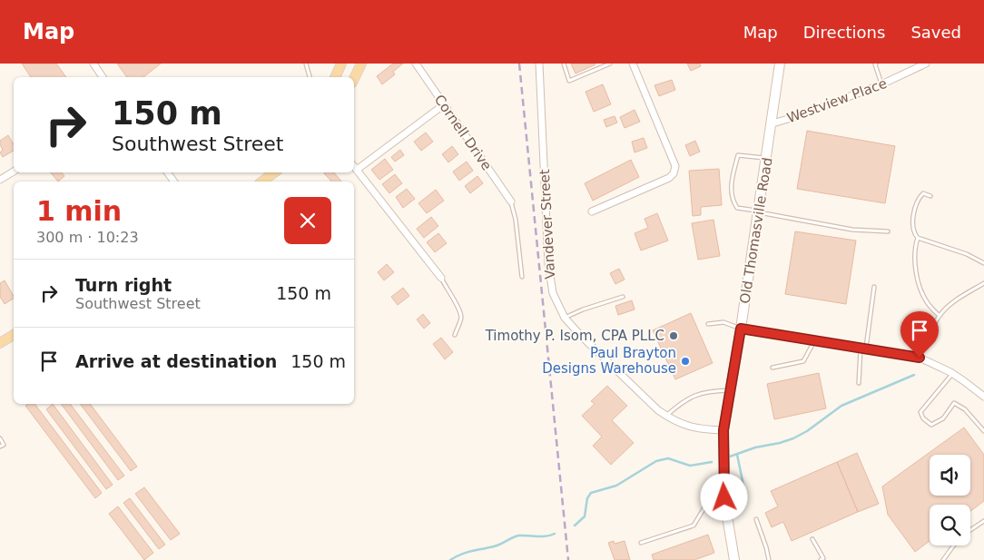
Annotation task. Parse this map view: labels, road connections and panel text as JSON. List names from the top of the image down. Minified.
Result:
{"streets":{"street":["Westview Place","Cornell Drive","Vandever Street","Old Thomasville Road"]},"crossings":[["Westview Place","Old Thomasville Road"],["Vandever Street","Old Thomasville Road"]],"places":["Timothy P. Isom, CPA PLLC","Paul Brayton Designs Warehouse"],"page":{"header":"Map","nav":["Map","Directions","Saved"],"turn":["150 m","Southwest Street"],"heading":["1 min","300 m · 10:23"],"list":[{"name":"Turn right","note":"Southwest Street","value":"150 m"},{"name":"Arrive at destination","value":"150 m"}]}}
